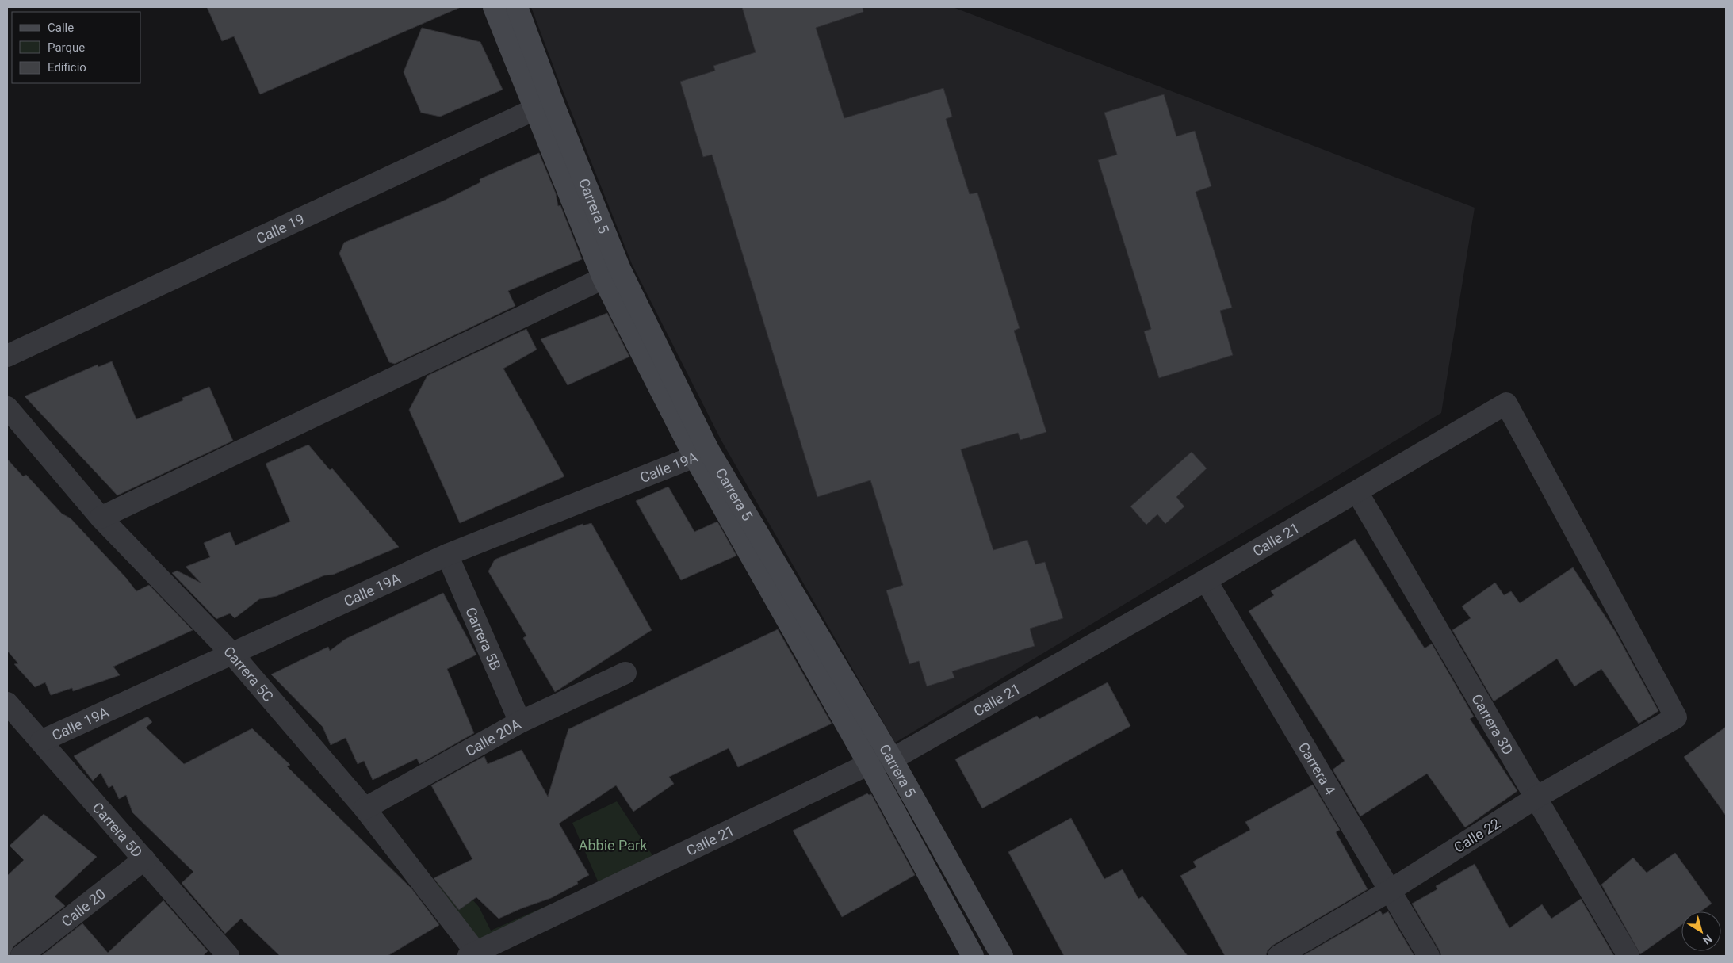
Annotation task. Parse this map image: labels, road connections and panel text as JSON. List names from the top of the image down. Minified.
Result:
{"streets":{"street":["Carrera 5","Calle 19","Calle 19A","Calle 21","Carrera 5B","Carrera 5C","Carrera 3D","Calle 20A","Carrera 4","Carrera 5D","Calle 22","Calle 20"]},"crossings":[["Carrera 5","Calle 19"],["Carrera 5","Calle 19A"],["Carrera 5","Calle 21"],["Calle 19A","Carrera 5B"],["Calle 19A","Carrera 5C"],["Calle 19A","Carrera 5D"],["Calle 21","Carrera 5C"],["Calle 21","Carrera 3D"],["Calle 21","Carrera 4"],["Calle 21","Calle 22"],["Carrera 5B","Calle 20A"],["Carrera 5C","Calle 20A"],["Carrera 3D","Calle 22"],["Carrera 4","Calle 22"],["Carrera 5D","Calle 20"]],"parks":["Abbie Park"],"legend":["Calle","Parque","Edificio"],"north":"bottom right"}
